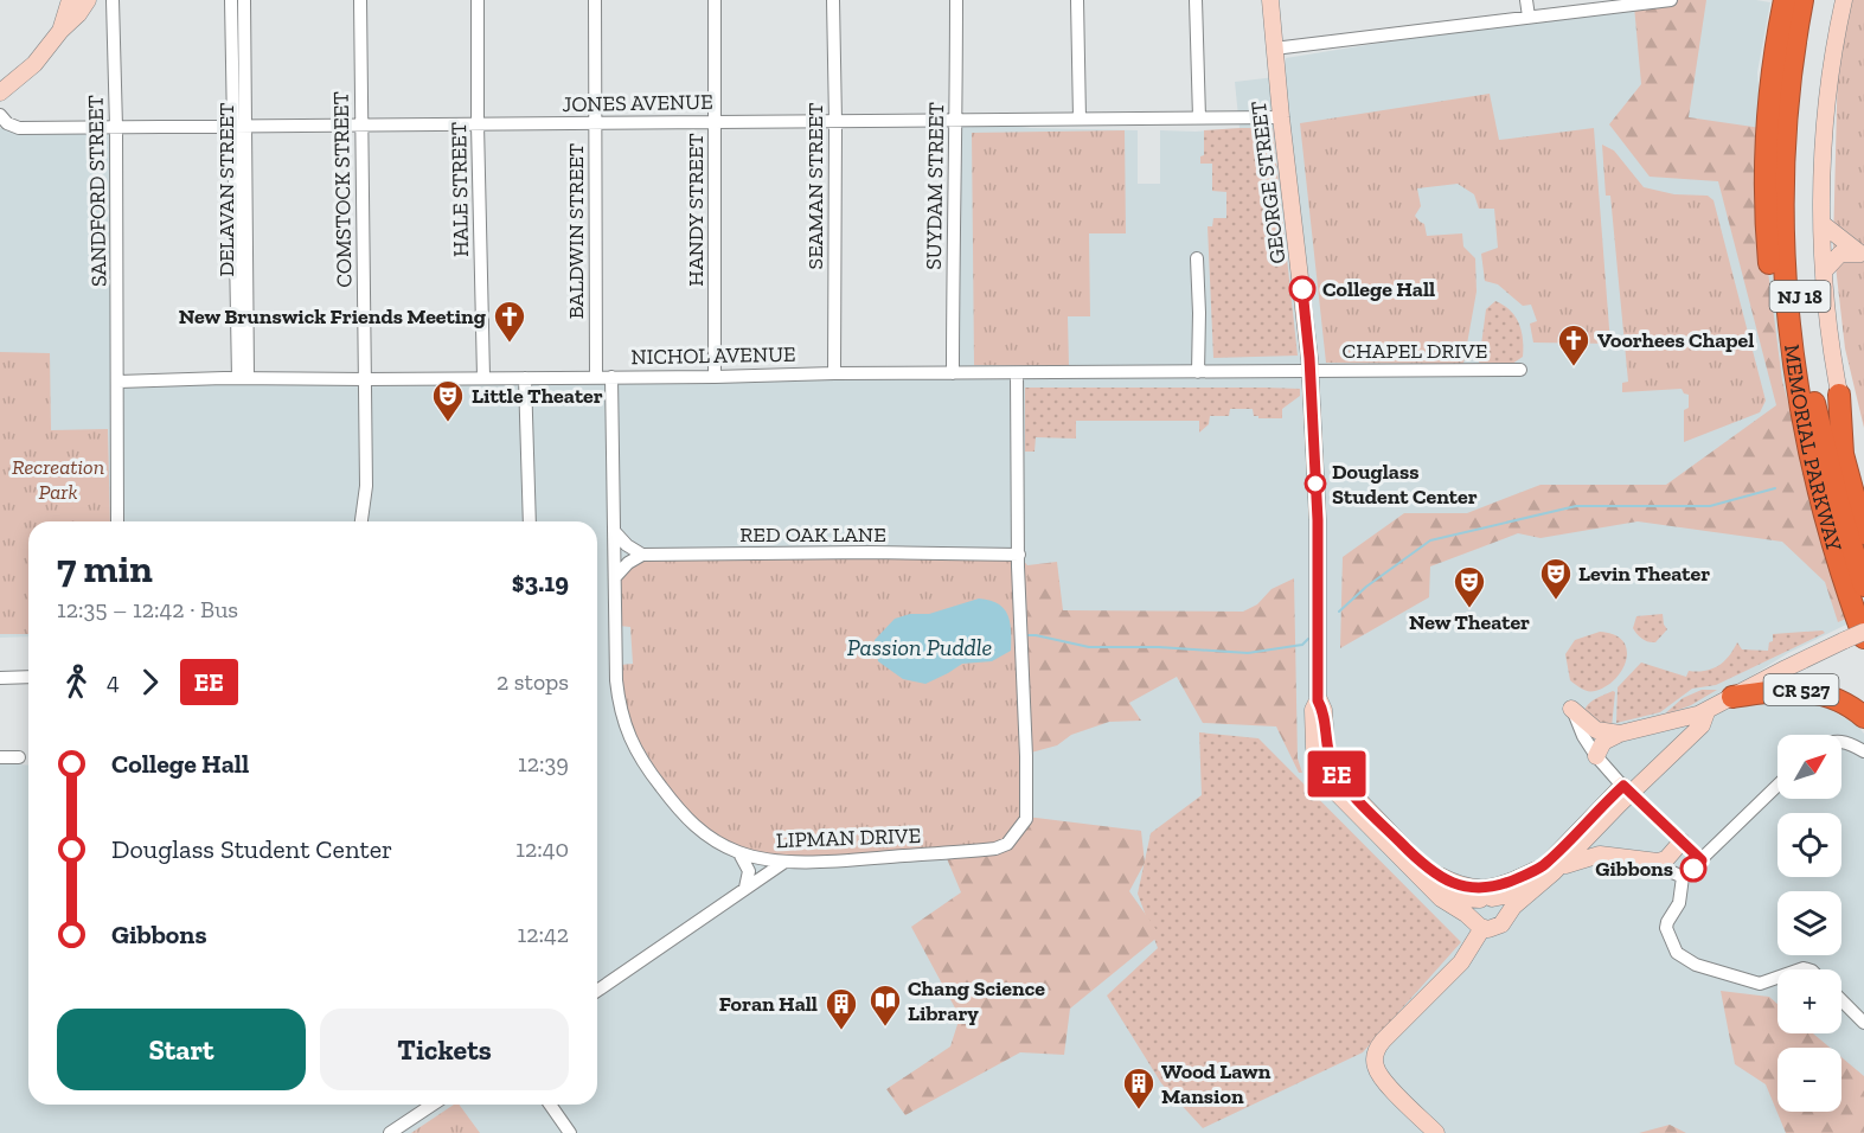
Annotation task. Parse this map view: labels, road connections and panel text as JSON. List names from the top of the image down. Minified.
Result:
{"streets":{"highway":["NJ 18","MEMORIAL PARKWAY","CR 527"],"main road":["GEORGE STREET"],"street":["JONES AVENUE","SEAMAN STREET","SUYDAM STREET","DELAVAN STREET","COMSTOCK STREET","HALE STREET","SANDFORD STREET","HANDY STREET","BALDWIN STREET","CHAPEL DRIVE","NICHOL AVENUE","RED OAK LANE","LIPMAN DRIVE"]},"crossings":[["JONES AVENUE","GEORGE STREET"],["JONES AVENUE","SEAMAN STREET"],["JONES AVENUE","SUYDAM STREET"],["JONES AVENUE","DELAVAN STREET"],["JONES AVENUE","COMSTOCK STREET"],["JONES AVENUE","HALE STREET"],["JONES AVENUE","SANDFORD STREET"],["JONES AVENUE","HANDY STREET"],["JONES AVENUE","BALDWIN STREET"],["GEORGE STREET","CHAPEL DRIVE"],["GEORGE STREET","NICHOL AVENUE"],["SEAMAN STREET","NICHOL AVENUE"],["SUYDAM STREET","NICHOL AVENUE"],["DELAVAN STREET","NICHOL AVENUE"],["COMSTOCK STREET","NICHOL AVENUE"],["HALE STREET","NICHOL AVENUE"],["SANDFORD STREET","NICHOL AVENUE"],["HANDY STREET","NICHOL AVENUE"],["BALDWIN STREET","NICHOL AVENUE"],["CHAPEL DRIVE","NICHOL AVENUE"],["NICHOL AVENUE","LIPMAN DRIVE"],["RED OAK LANE","LIPMAN DRIVE"]],"water":["Passion Puddle"],"parks":["Recreation Park"],"places":{"other":["College Hall","Douglass Student Center","Gibbons"],"church":["New Brunswick Friends Meeting","Voorhees Chapel"],"theatre":["Little Theater","Levin Theater","New Theater"],"library":["Chang Science Library"],"building":["Foran Hall","Wood Lawn Mansion"]},"lines":["bus line EE"],"north":"top right","page":{"on_map":"EE","heading":["7 min","12:35 – 12:42 · Bus","$3.19"],"legs":["4","EE","2 stops"],"list":[{"name":"College Hall","value":"12:39"},{"name":"Douglass Student Center","value":"12:40"},{"name":"Gibbons","value":"12:42"}],"map_buttons":["+","−"],"buttons":["Start","Tickets"]}}
